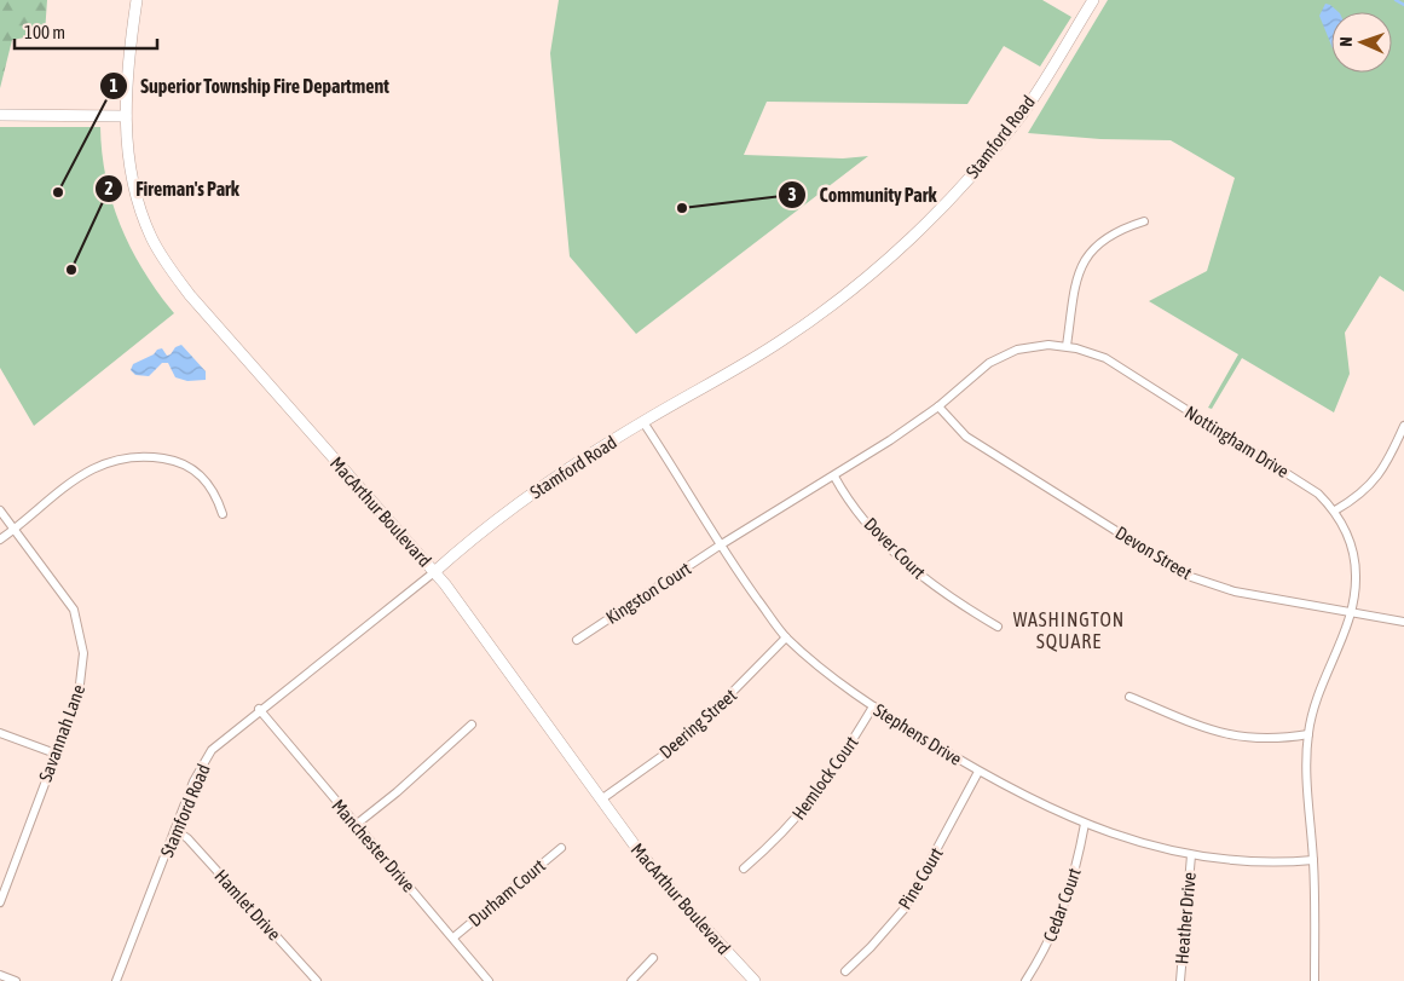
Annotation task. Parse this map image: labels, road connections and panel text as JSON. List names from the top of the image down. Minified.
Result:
{"streets":{"street":["Stamford Road","Nottingham Drive","MacArthur Boulevard","Dover Court","Devon Street","Kingston Court","Deering Street","Savannah Lane","Stephens Drive","Hemlock Court","Manchester Drive","Pine Court","Durham Court","Hamlet Drive","Cedar Court","Heather Drive"]},"crossings":[["Stamford Road","MacArthur Boulevard"],["Stamford Road","Stephens Drive"],["Stamford Road","Manchester Drive"],["Stamford Road","Hamlet Drive"],["Nottingham Drive","Dover Court"],["Nottingham Drive","Devon Street"],["Nottingham Drive","Kingston Court"],["Nottingham Drive","Stephens Drive"],["MacArthur Boulevard","Deering Street"],["Kingston Court","Stephens Drive"],["Deering Street","Stephens Drive"],["Stephens Drive","Hemlock Court"],["Stephens Drive","Pine Court"],["Stephens Drive","Cedar Court"],["Stephens Drive","Heather Drive"],["Manchester Drive","Durham Court"]],"districts":["WASHINGTON SQUARE"],"places":["Superior Township Fire Department","Community Park","Fireman's Park"],"scale_bar":"100 m","north":"left"}
